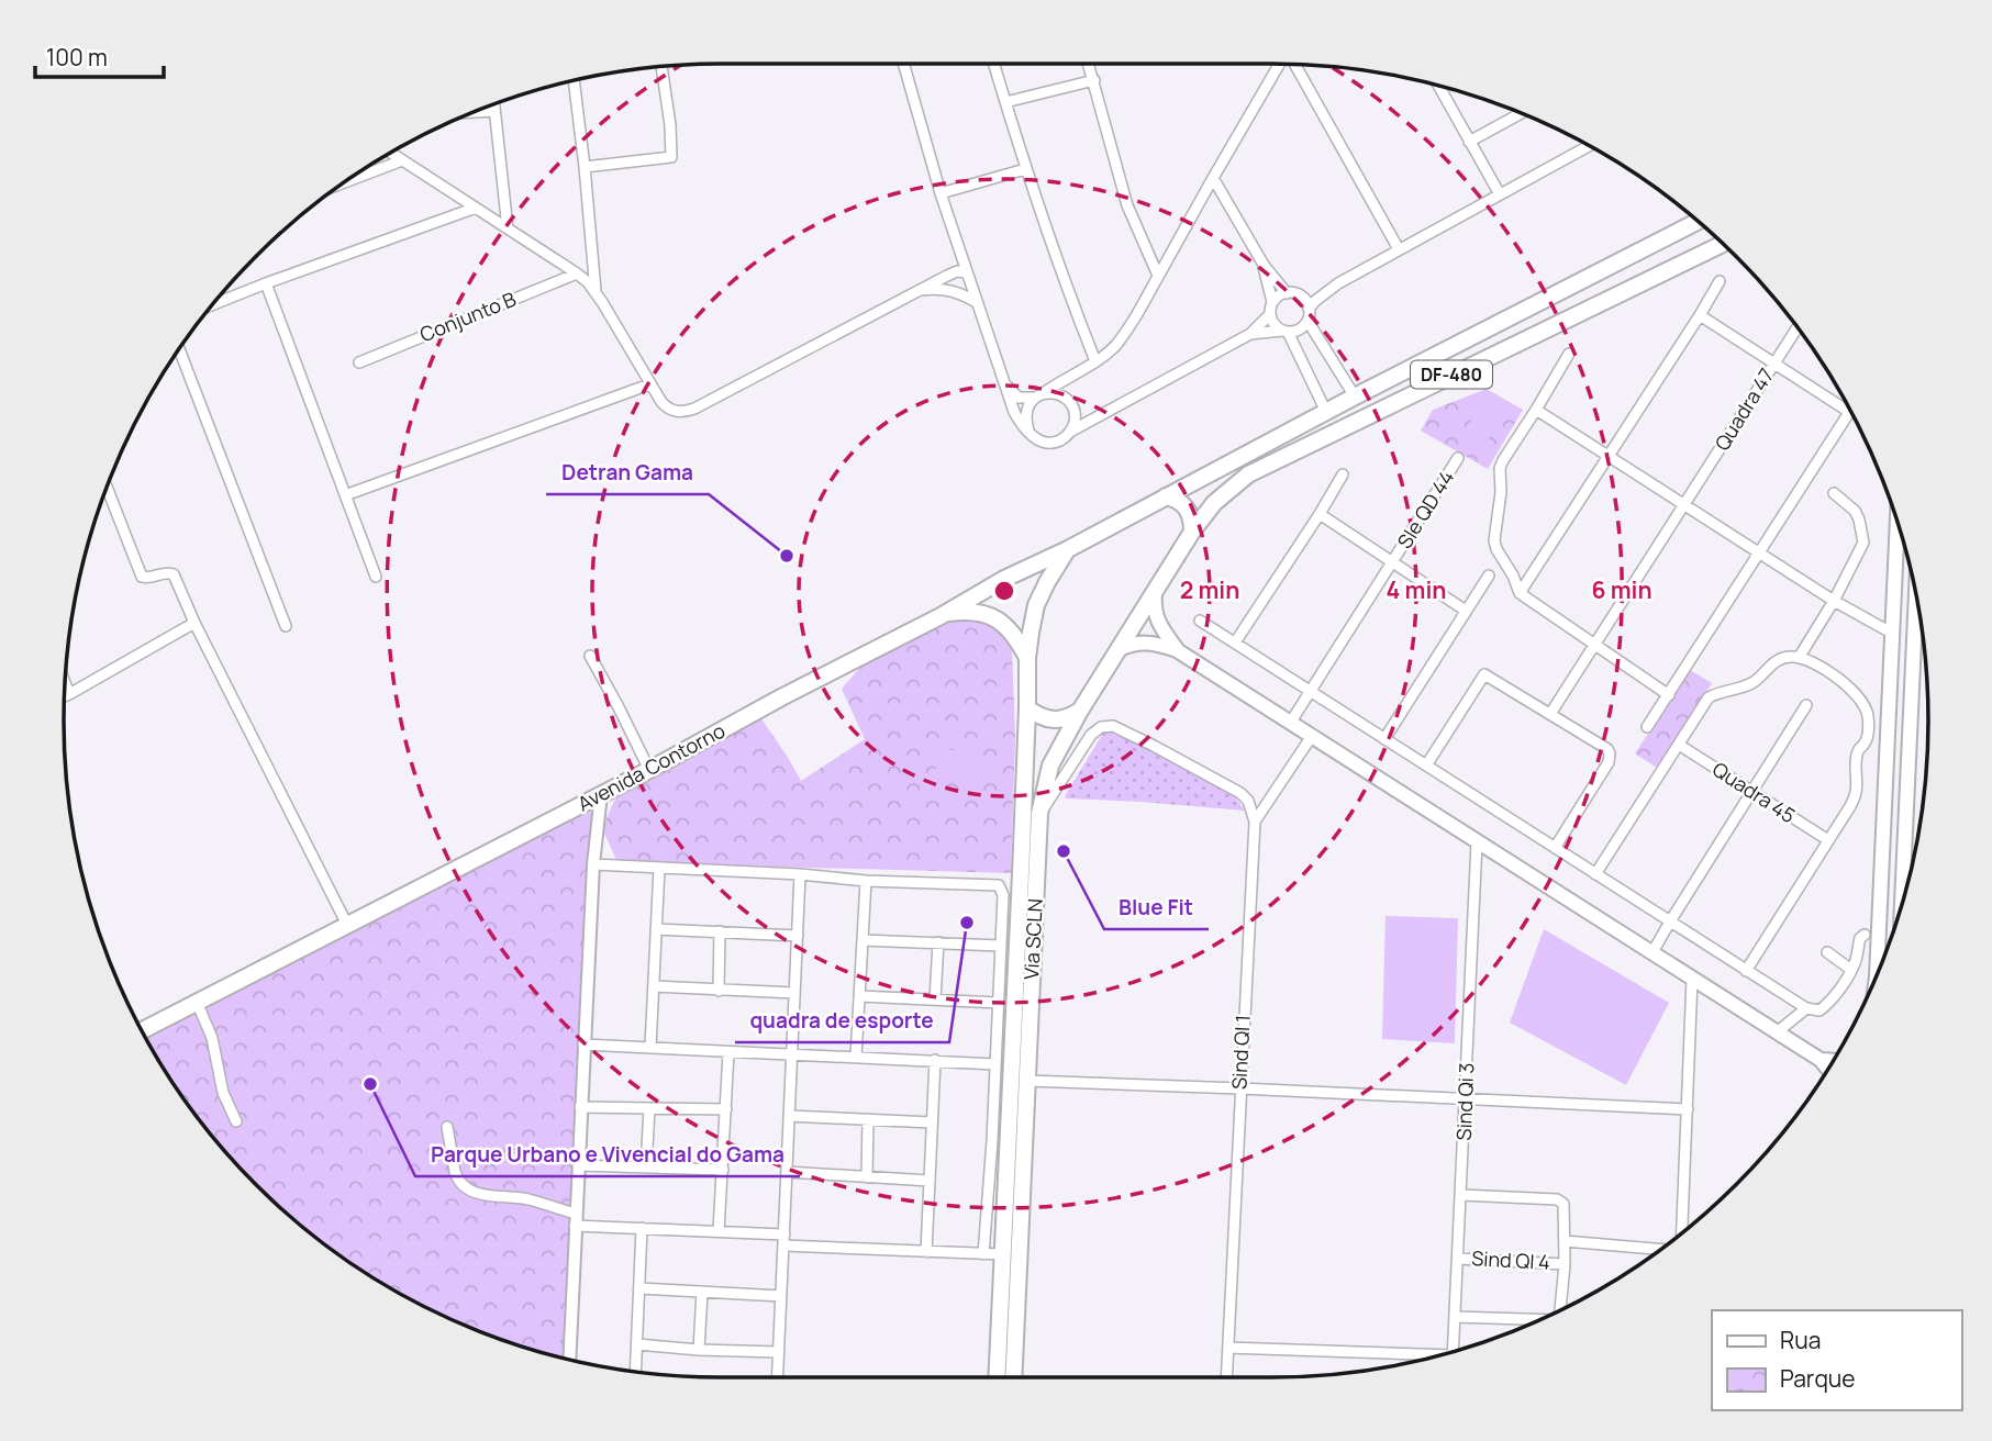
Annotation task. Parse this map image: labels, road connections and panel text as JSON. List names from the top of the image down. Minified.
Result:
{"streets":{"main road":["DF-480","Avenida Contorno","Via SCLN"],"street":["Conjunto B","Quadra 47","Sle QD 44","Quadra 45","Sind QI 1","Sind Qi 3","Sind QI 4"]},"crossings":[["DF-480","Avenida Contorno"],["DF-480","Via SCLN"],["Avenida Contorno","Via SCLN"],["Sind Qi 3","Sind QI 4"]],"places":["Detran Gama","Blue Fit","quadra de esporte","Parque Urbano e Vivencial do Gama"],"legend":["Rua","Parque"],"scale_bar":"100 m","rings":["2 min","4 min","6 min"]}
